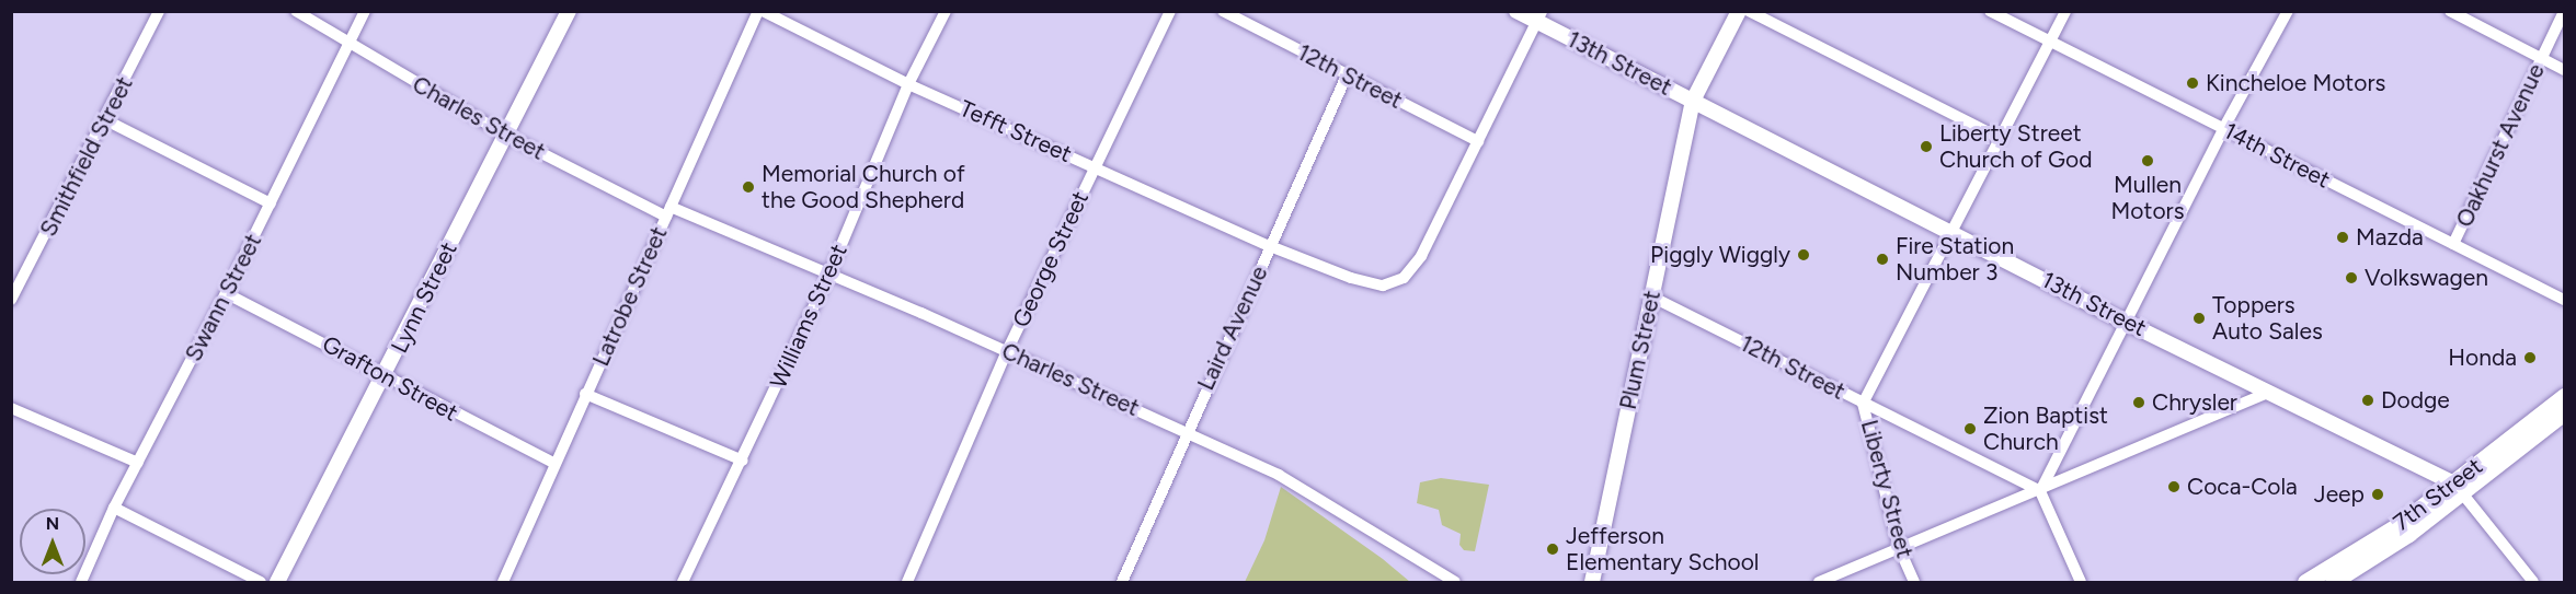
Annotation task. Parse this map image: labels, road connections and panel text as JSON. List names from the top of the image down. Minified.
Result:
{"streets":{"main road":["7th Street"],"street":["13th Street","12th Street","Charles Street","Tefft Street","Oakhurst Avenue","14th Street","Smithfield Street","George Street","Latrobe Street","Swann Street","Lynn Street","Williams Street","Laird Avenue","Plum Street","Grafton Street","Liberty Street"]},"crossings":[["13th Street","Tefft Street"],["13th Street","Plum Street"],["13th Street","Liberty Street"],["13th Street","7th Street"],["12th Street","Tefft Street"],["12th Street","Laird Avenue"],["12th Street","Plum Street"],["12th Street","Liberty Street"],["Charles Street","George Street"],["Charles Street","Latrobe Street"],["Charles Street","Swann Street"],["Charles Street","Lynn Street"],["Charles Street","Williams Street"],["Charles Street","Laird Avenue"],["Tefft Street","George Street"],["Tefft Street","Latrobe Street"],["Tefft Street","Williams Street"],["Tefft Street","Laird Avenue"],["Oakhurst Avenue","14th Street"],["14th Street","Liberty Street"],["Latrobe Street","Grafton Street"],["Swann Street","Grafton Street"],["Lynn Street","Grafton Street"]],"places":["Kincheloe Motors","Liberty Street Church of God","Mullen Motors","Memorial Church of the Good Shepherd","Mazda","Piggly Wiggly","Fire Station Number 3","Volkswagen","Toppers Auto Sales","Honda","Dodge","Chrysler","Zion Baptist Church","Coca-Cola","Jeep","Jefferson Elementary School"],"north":"top"}
